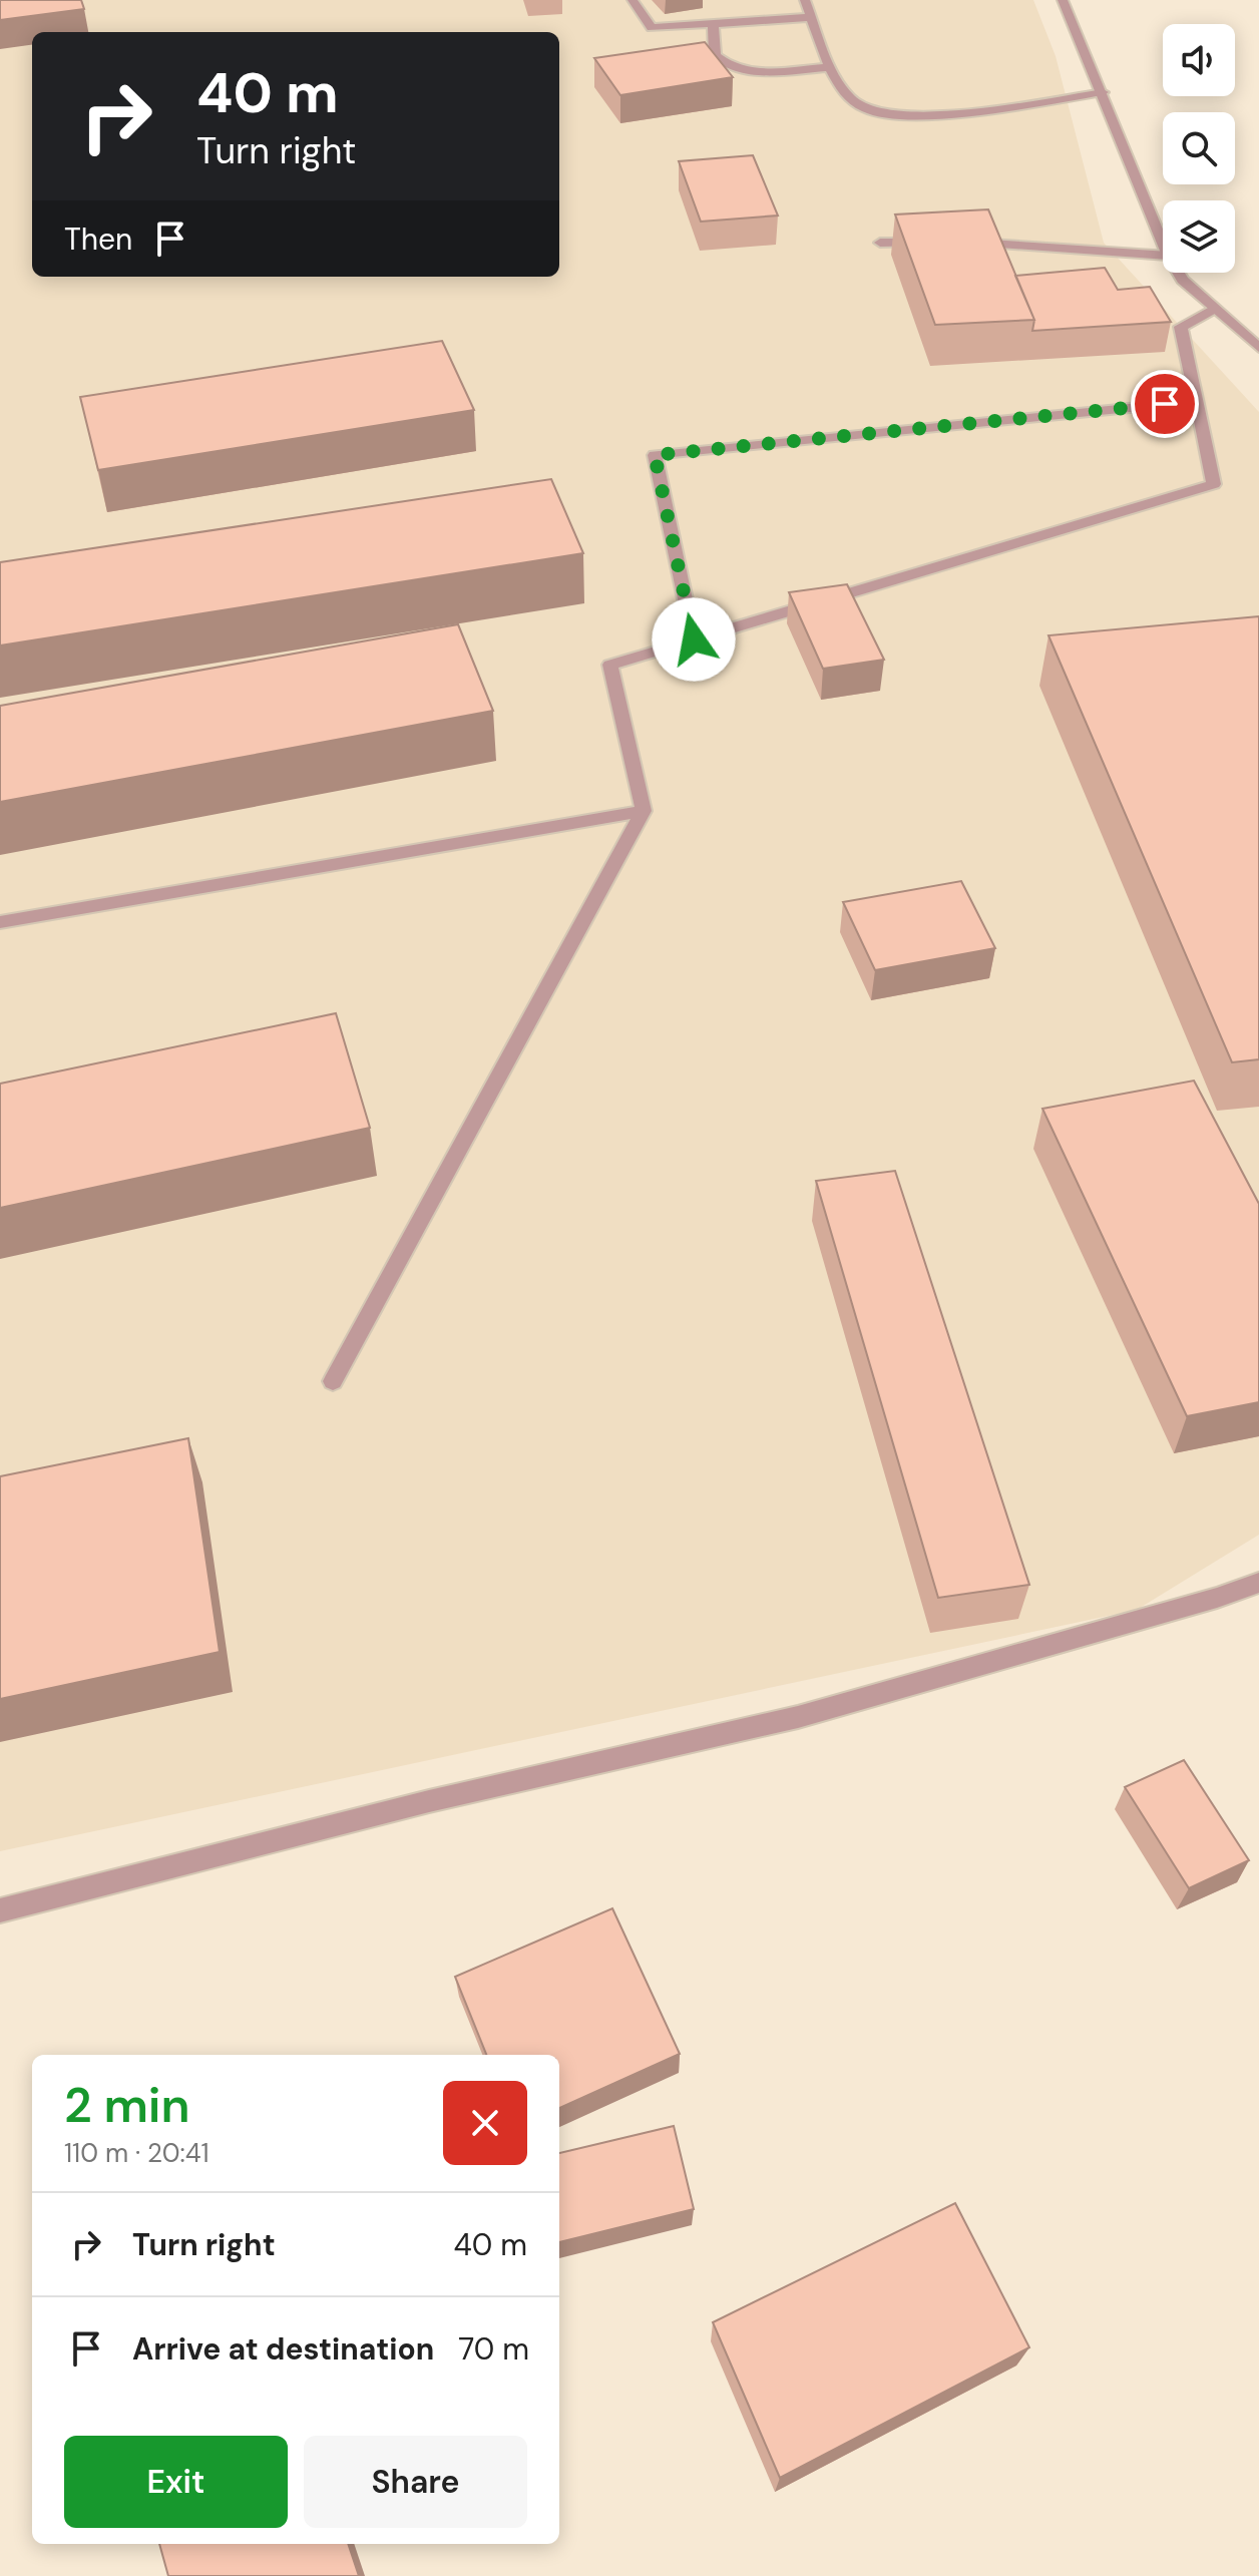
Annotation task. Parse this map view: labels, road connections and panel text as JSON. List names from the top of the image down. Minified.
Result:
{"page":{"turn":["40 m","Turn right"],"then":"Then","heading":["2 min","110 m · 20:41"],"list":[{"name":"Turn right","value":"40 m"},{"name":"Arrive at destination","value":"70 m"}],"buttons":["Exit","Share"]}}
